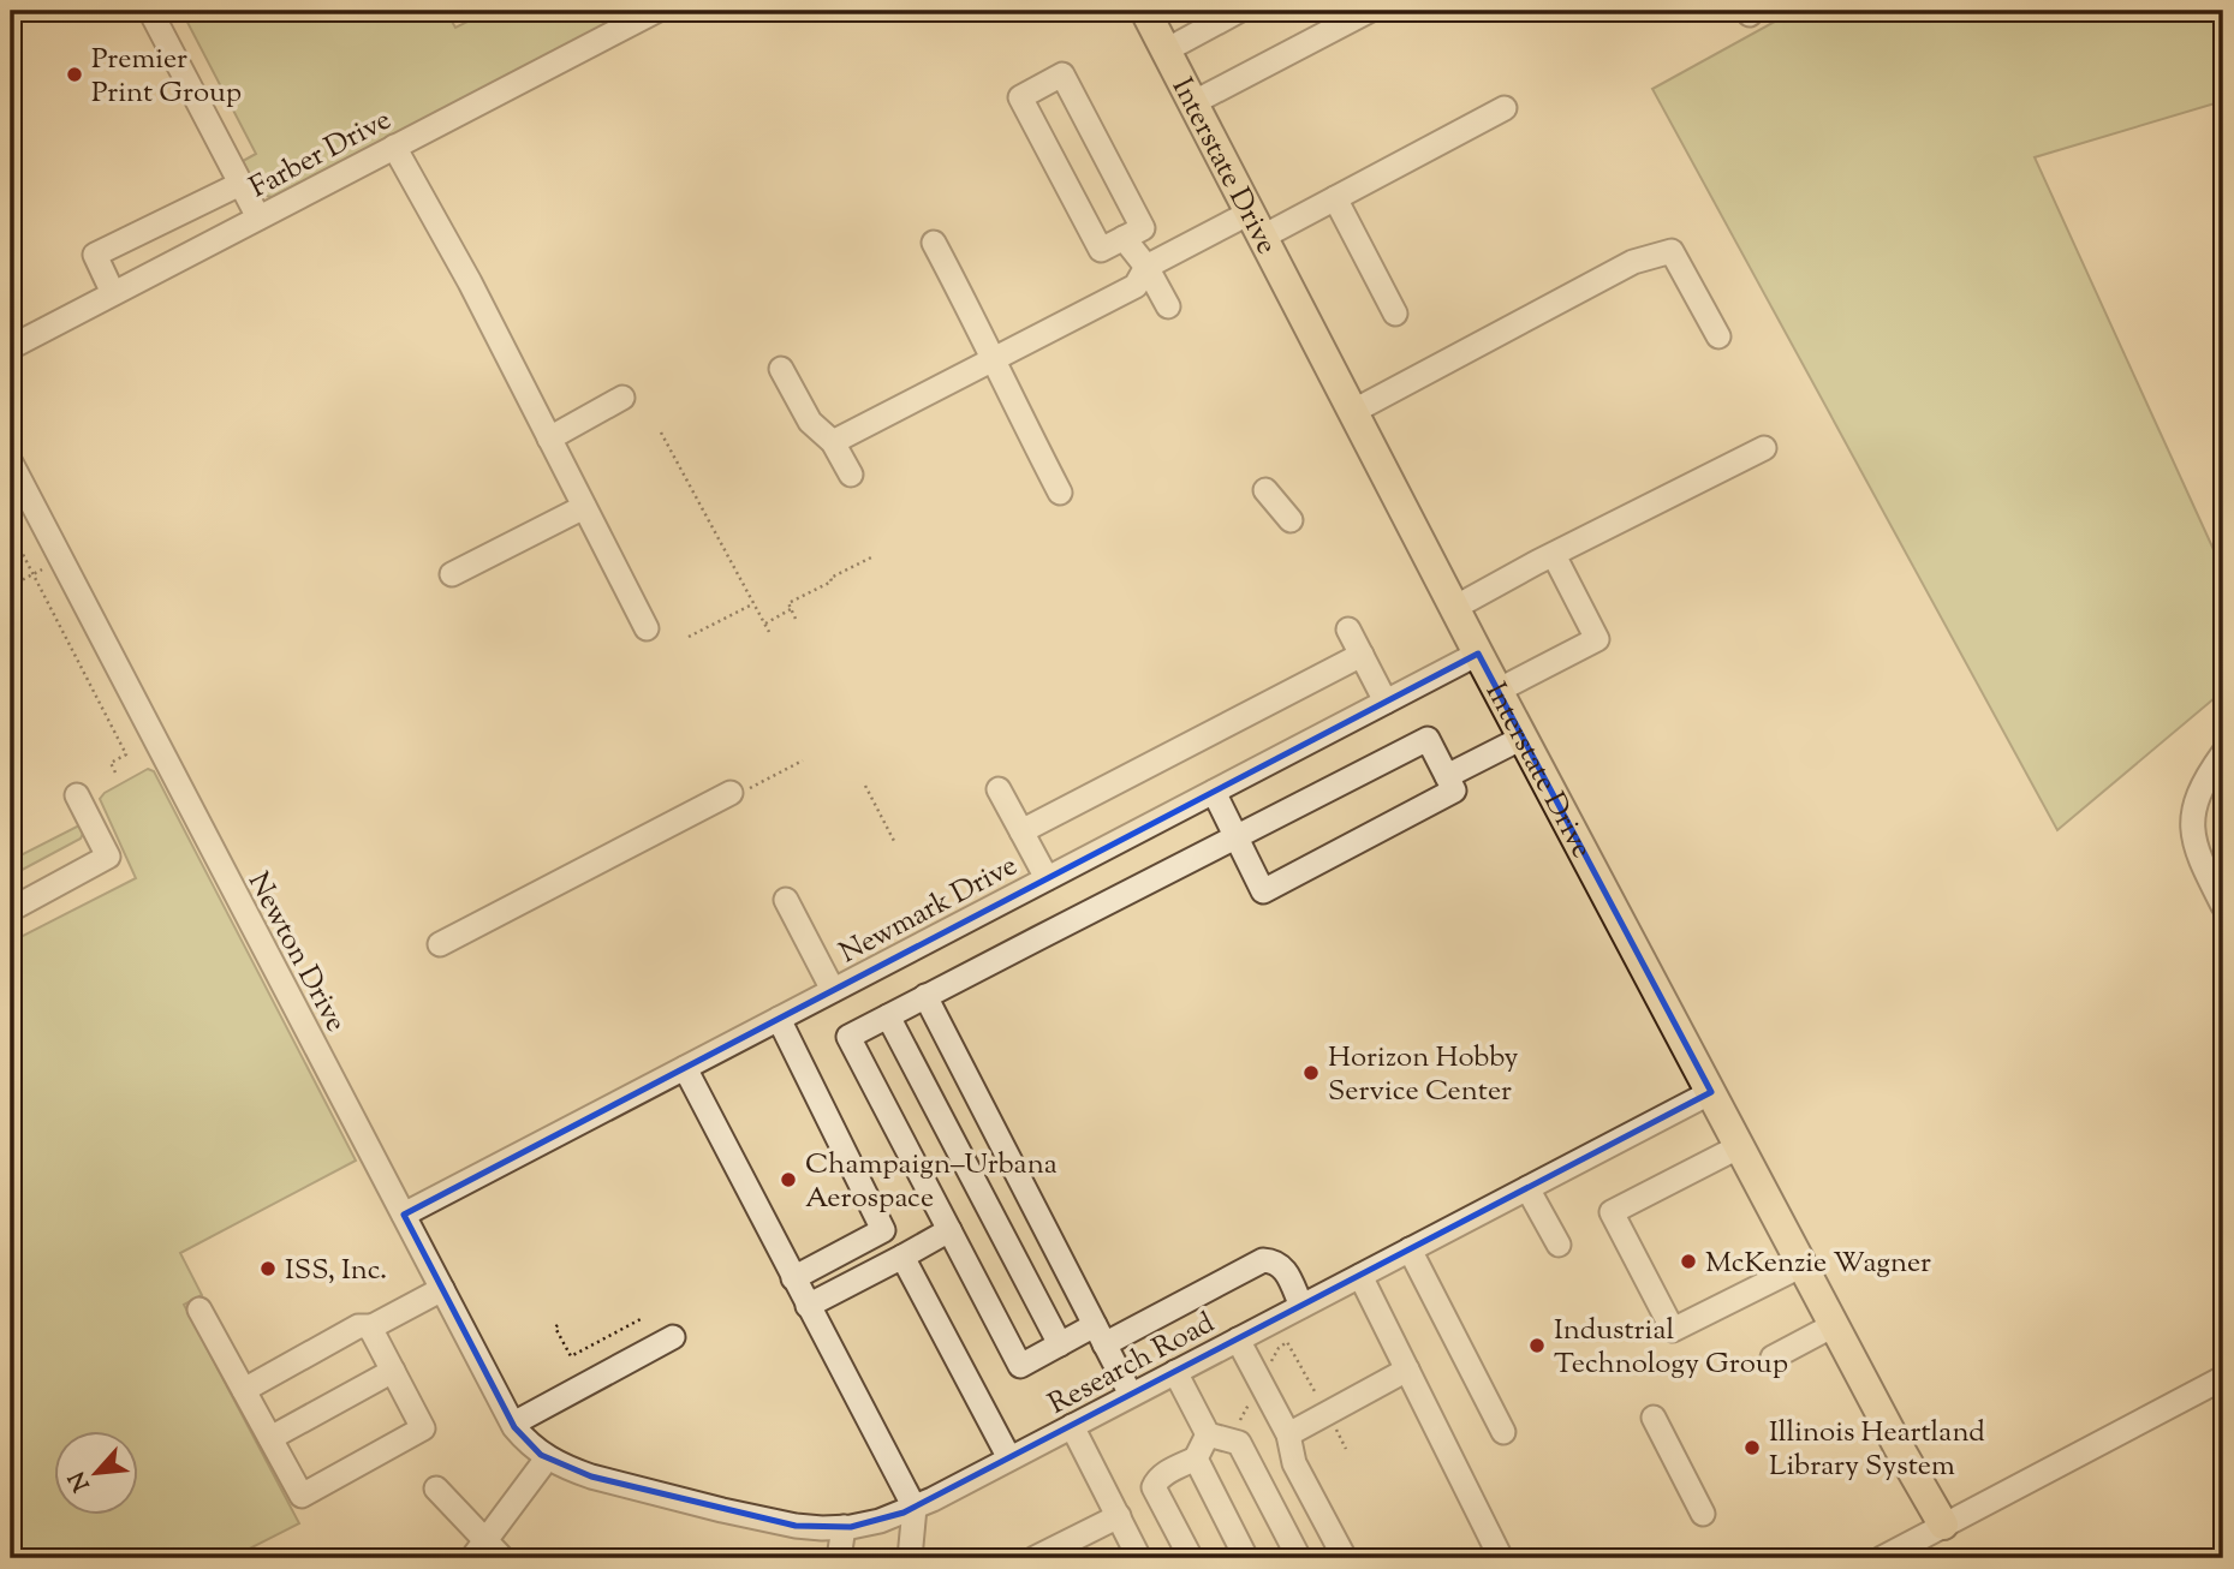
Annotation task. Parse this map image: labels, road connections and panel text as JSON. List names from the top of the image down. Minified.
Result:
{"streets":{"main road":["Interstate Drive"],"street":["Farber Drive","Newmark Drive","Newton Drive","Research Road"]},"crossings":[["Interstate Drive","Newmark Drive"],["Interstate Drive","Research Road"],["Newmark Drive","Newton Drive"],["Newton Drive","Research Road"]],"places":["Premier Print Group","Horizon Hobby Service Center","Champaign–Urbana Aerospace","McKenzie Wagner","ISS, Inc.","Industrial Technology Group","Illinois Heartland Library System"],"north":"bottom left"}
